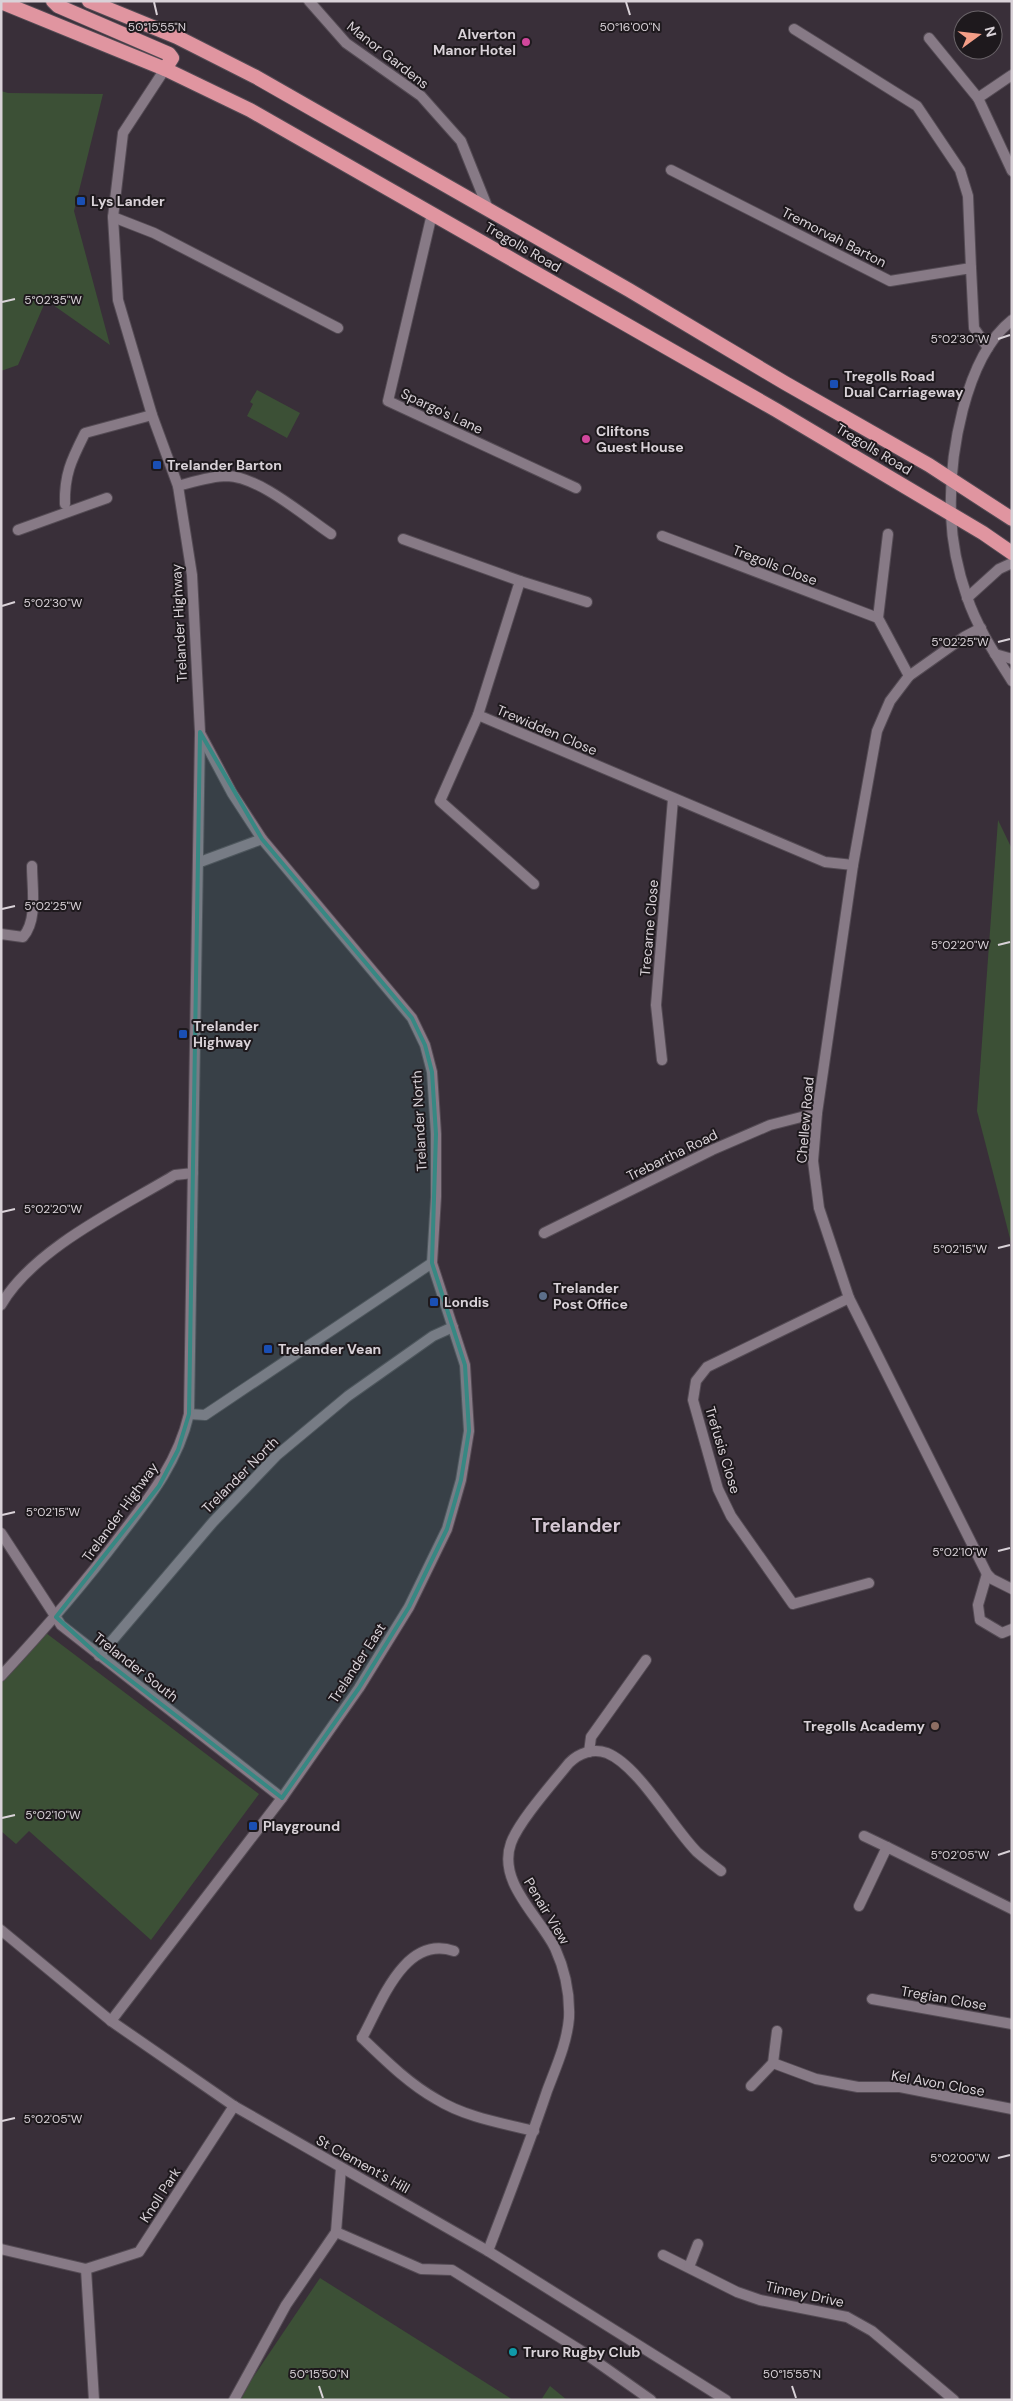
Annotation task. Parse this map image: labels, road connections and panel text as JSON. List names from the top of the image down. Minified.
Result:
{"streets":{"highway":["Tregolls Road"],"street":["Manor Gardens","Tremorvah Barton","Spargo's Lane","Tregolls Close","Trelander Highway","Trewidden Close","Trecarne Close","Chellew Road","Trelander North","Trebartha Road","Trefusis Close","Trelander East","Trelander South","Penair View","Tregian Close","Kel Avon Close","St Clement's Hill","Knoll Park","Tinney Drive"]},"crossings":[["Manor Gardens","Tregolls Road"],["Tregolls Road","Spargo's Lane"],["Tregolls Road","Trelander Highway"],["Trelander Highway","Trelander North"],["Trelander Highway","Trelander South"],["Trewidden Close","Trecarne Close"],["Trewidden Close","Chellew Road"],["Chellew Road","Trebartha Road"],["Chellew Road","Trefusis Close"],["Trelander North","Trelander East"],["Trelander North","Trelander South"],["Trelander East","Trelander South"],["Trelander East","St Clement's Hill"],["Penair View","St Clement's Hill"],["St Clement's Hill","Knoll Park"]],"districts":["Trelander"],"places":{"other":["Alverton Manor Hotel","Cliftons Guest House","Trelander Post Office","Tregolls Academy","Truro Rugby Club"],"transit":["Lys Lander","Tregolls Road Dual Carriageway","Trelander Barton","Trelander Highway","Londis","Trelander Vean","Playground"]},"north":"right","coordinates":["50°15'55\"N","50°16'00\"N","5°02'35\"W","5°02'30\"W","5°02'25\"W","5°02'20\"W","5°02'15\"W","5°02'10\"W","5°02'05\"W","5°02'00\"W","50°15'50\"N"]}
